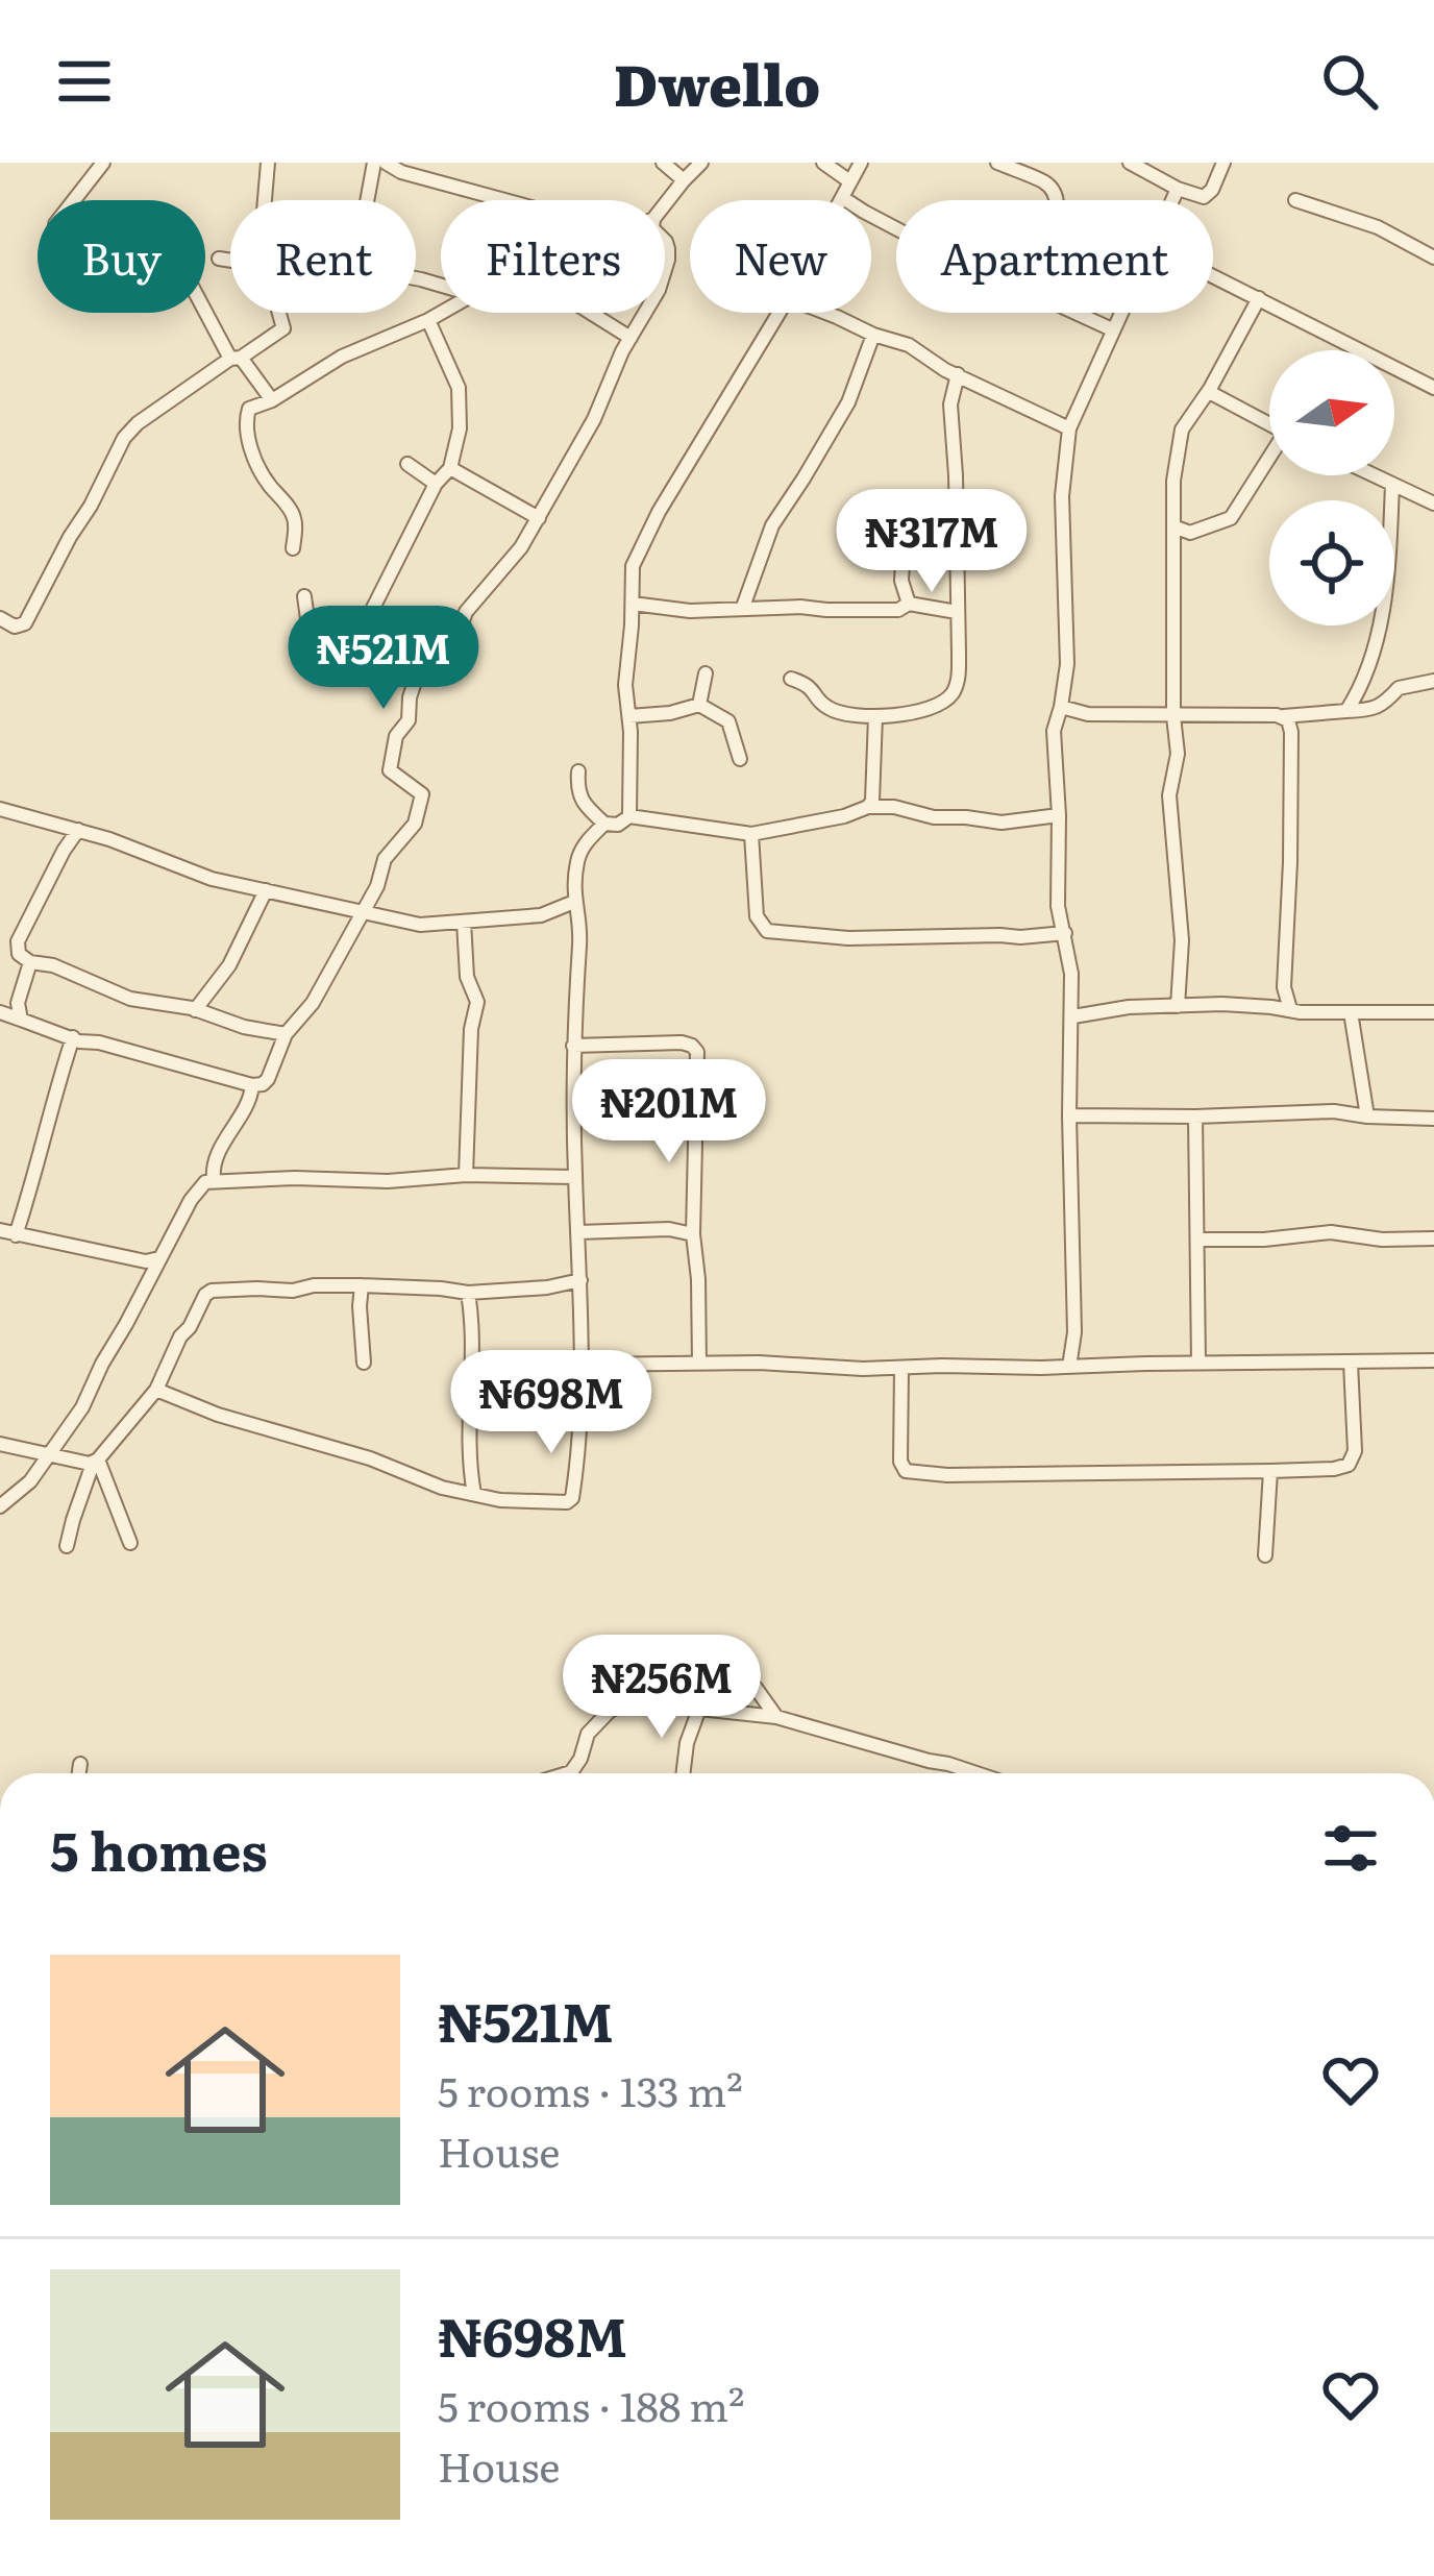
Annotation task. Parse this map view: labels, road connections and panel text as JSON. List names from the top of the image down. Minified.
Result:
{"north":"right","page":{"header":"Dwello","chip":["Buy","Rent","Filters","New","Apartment"],"price":["₦317M","₦521M","₦201M","₦698M","₦256M"],"heading":"5 homes","list":[{"name":"₦521M","note":"5 rooms · 133 m² · House"},{"name":"₦698M","note":"5 rooms · 188 m² · House"}]}}
